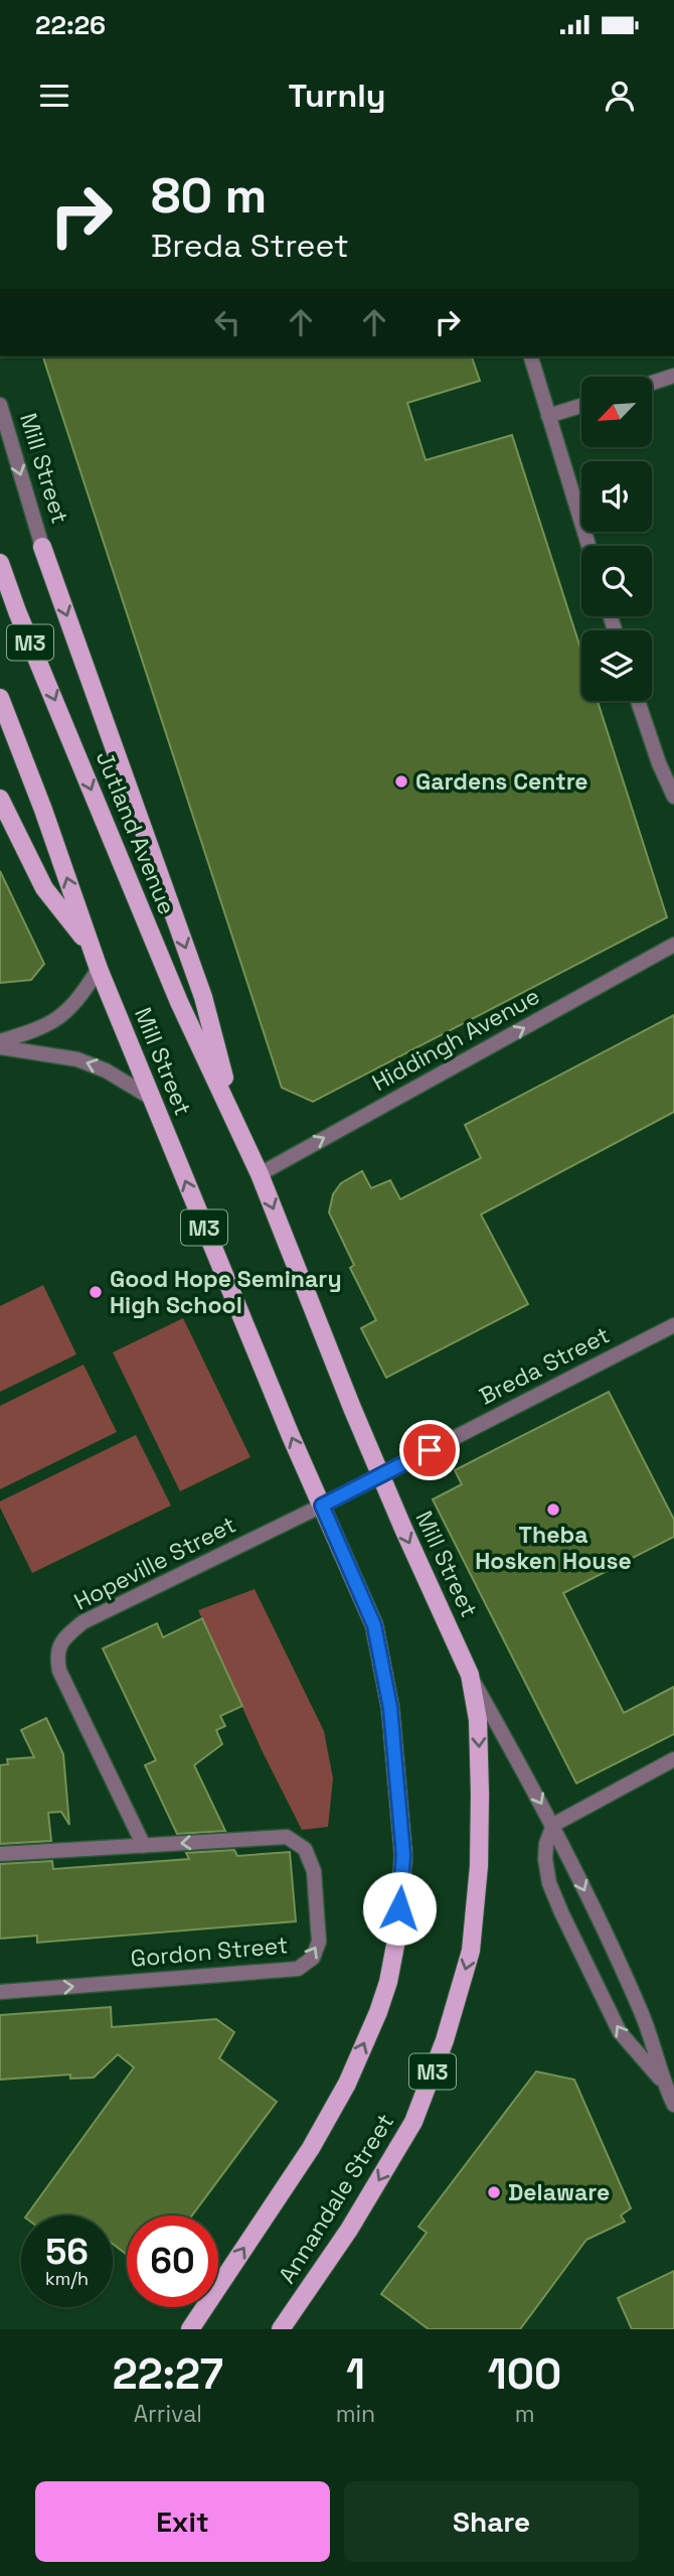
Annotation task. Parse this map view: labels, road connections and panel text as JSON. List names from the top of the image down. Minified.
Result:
{"streets":{"main road":["Mill Street","M3","Jutland Avenue","Annandale Street"],"street":["Hiddingh Avenue","Breda Street","Hopeville Street","Gordon Street"]},"crossings":[["Mill Street","M3"],["Mill Street","Jutland Avenue"],["Mill Street","Hiddingh Avenue"],["Mill Street","Breda Street"],["Mill Street","Hopeville Street"],["Mill Street","Annandale Street"],["Breda Street","Hopeville Street"],["Breda Street","Annandale Street"],["Hopeville Street","Gordon Street"],["Hopeville Street","Annandale Street"]],"one_way":["Hiddingh Avenue"],"places":["Gardens Centre","Good Hope Seminary High School","Theba Hosken House","Delaware"],"north":"bottom left","page":{"status":"22:26","header":"Turnly","turn":["80 m","Breda Street"],"speed":"56 km/h","limit":"60","eta":["22:27","Arrival","1","min","100","m"],"buttons":["Exit","Share"]}}
